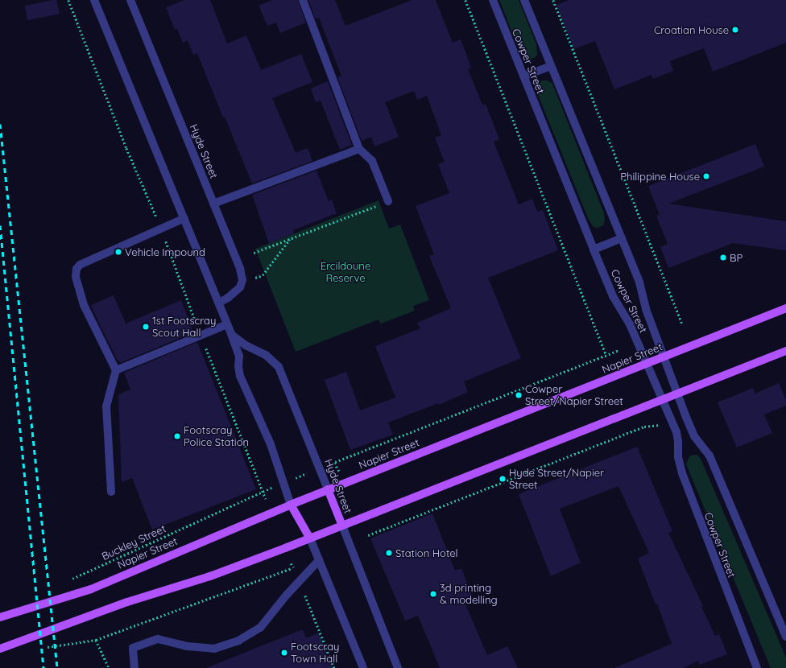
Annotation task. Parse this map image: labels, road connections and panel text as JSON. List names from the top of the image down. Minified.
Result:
{"streets":{"main road":["Hyde Street","Napier Street"],"street":["Cowper Street"],"path":["Buckley Street"]},"crossings":[["Cowper Street","Napier Street"],["Hyde Street","Napier Street"]],"parks":["Ercildoune Reserve"],"places":["Croatian House","Philippine House","Vehicle Impound","BP","1st Footscray Scout Hall","Cowper Street/Napier Street","Footscray Police Station","Hyde Street/Napier Street","Station Hotel","3d printing & modelling","Footscray Town Hall"]}
